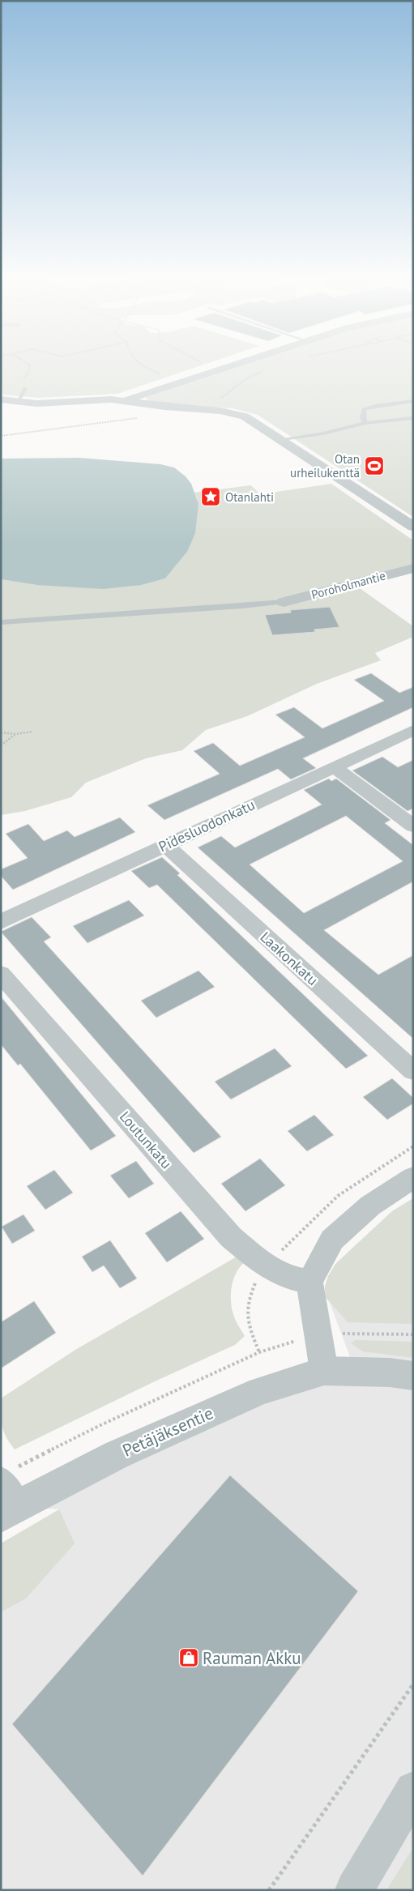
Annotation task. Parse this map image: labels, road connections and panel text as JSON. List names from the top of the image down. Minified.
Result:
{"streets":{"street":["Poroholmantie","Pidesluodonkatu","Laakonkatu","Loutunkatu","Petäjäksentie"]},"crossings":[["Pidesluodonkatu","Laakonkatu"]],"places":{"sports":["Otan urheilukenttä"],"place":["Otanlahti"],"shop":["Rauman Akku"]}}
